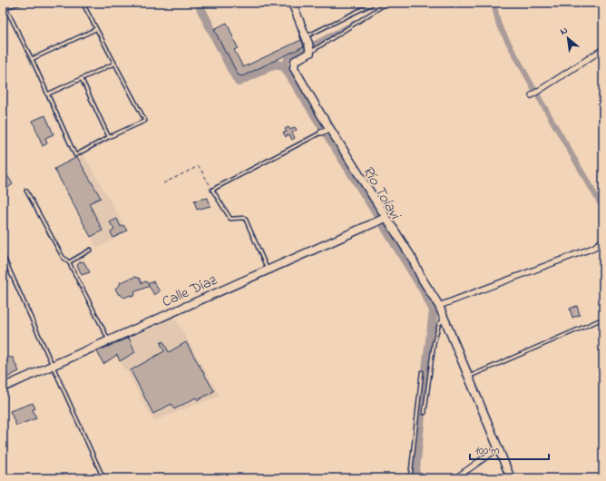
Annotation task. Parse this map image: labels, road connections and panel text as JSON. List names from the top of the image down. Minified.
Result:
{"streets":{"street":["Calle Díaz"]},"water":["Río Tolavi"],"scale_bar":"100 m","north":"top left"}
